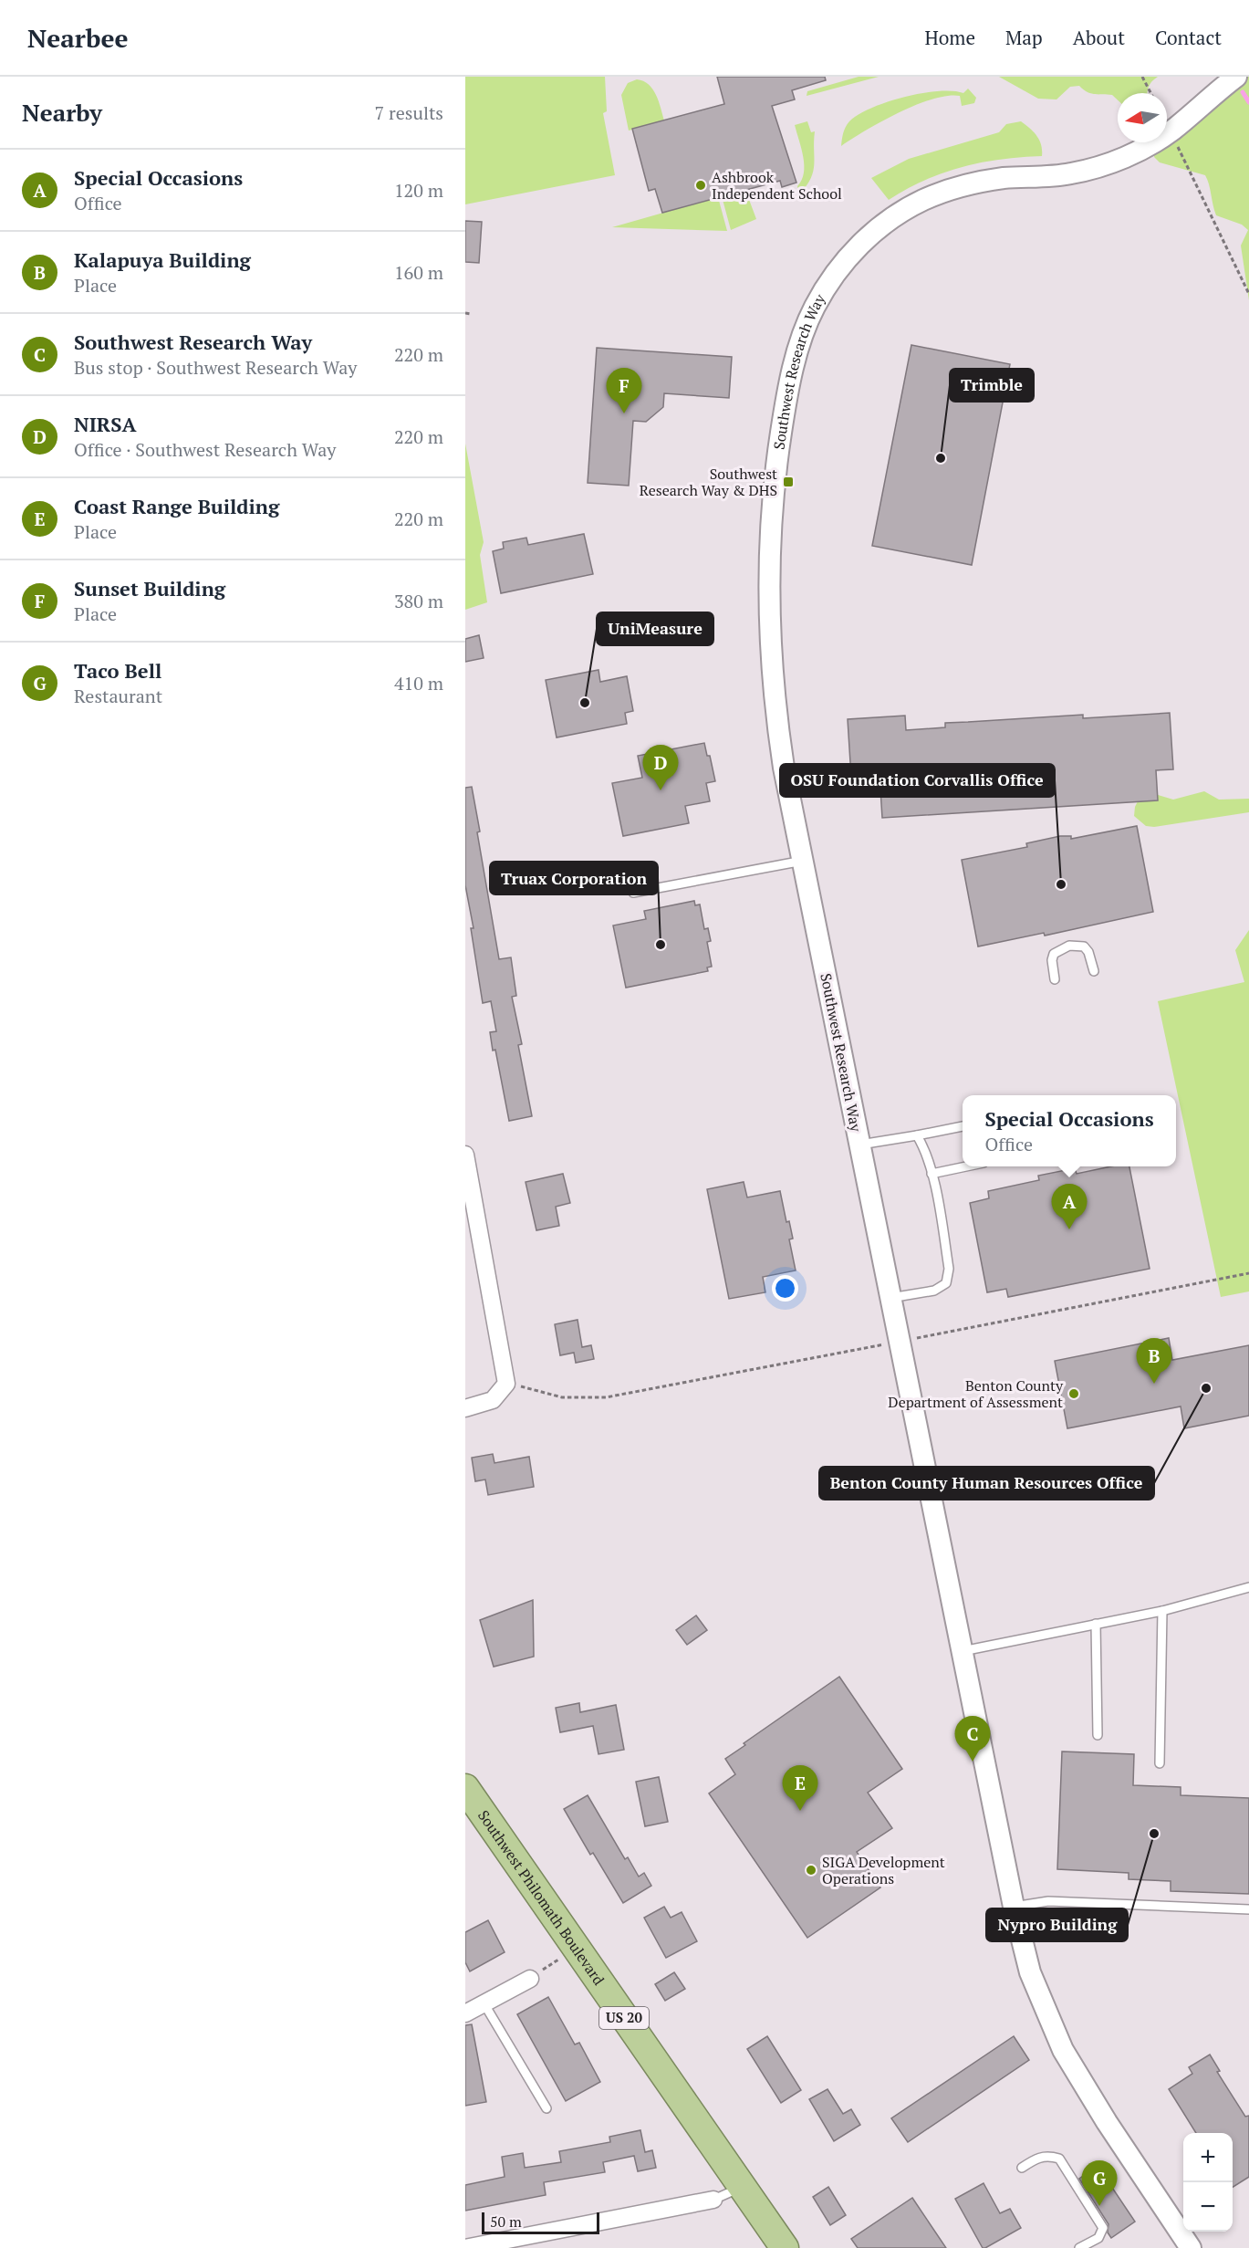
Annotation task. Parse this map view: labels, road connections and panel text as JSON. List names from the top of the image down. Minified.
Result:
{"streets":{"highway":["Southwest Philomath Boulevard","US 20"],"street":["Southwest Research Way"]},"places":{"other":["Ashbrook Independent School","Trimble","UniMeasure","OSU Foundation Corvallis Office","Truax Corporation","Benton County Human Resources Office","Benton County Department of Assessment","Nypro Building","SIGA Development Operations"],"transit":["Southwest Research Way & DHS"]},"scale_bar":"50 m","north":"left","page":{"header":"Nearbee","nav":["Home","Map","About","Contact"],"heading":["Nearby","7 results"],"list":[{"mark":"A","name":"Special Occasions","note":"Office","value":"120 m"},{"mark":"B","name":"Kalapuya Building","note":"Place","value":"160 m"},{"mark":"C","name":"Southwest Research Way","note":"Bus stop · Southwest Research Way","value":"220 m"},{"mark":"D","name":"NIRSA","note":"Office · Southwest Research Way","value":"220 m"},{"mark":"E","name":"Coast Range Building","note":"Place","value":"220 m"},{"mark":"F","name":"Sunset Building","note":"Place","value":"380 m"},{"mark":"G","name":"Taco Bell","note":"Restaurant","value":"410 m"}],"pins":["F","D","A","B","C","E","G"],"popup":["Special Occasions","Office"],"map_buttons":["+","−"],"scale":"50 m"}}
